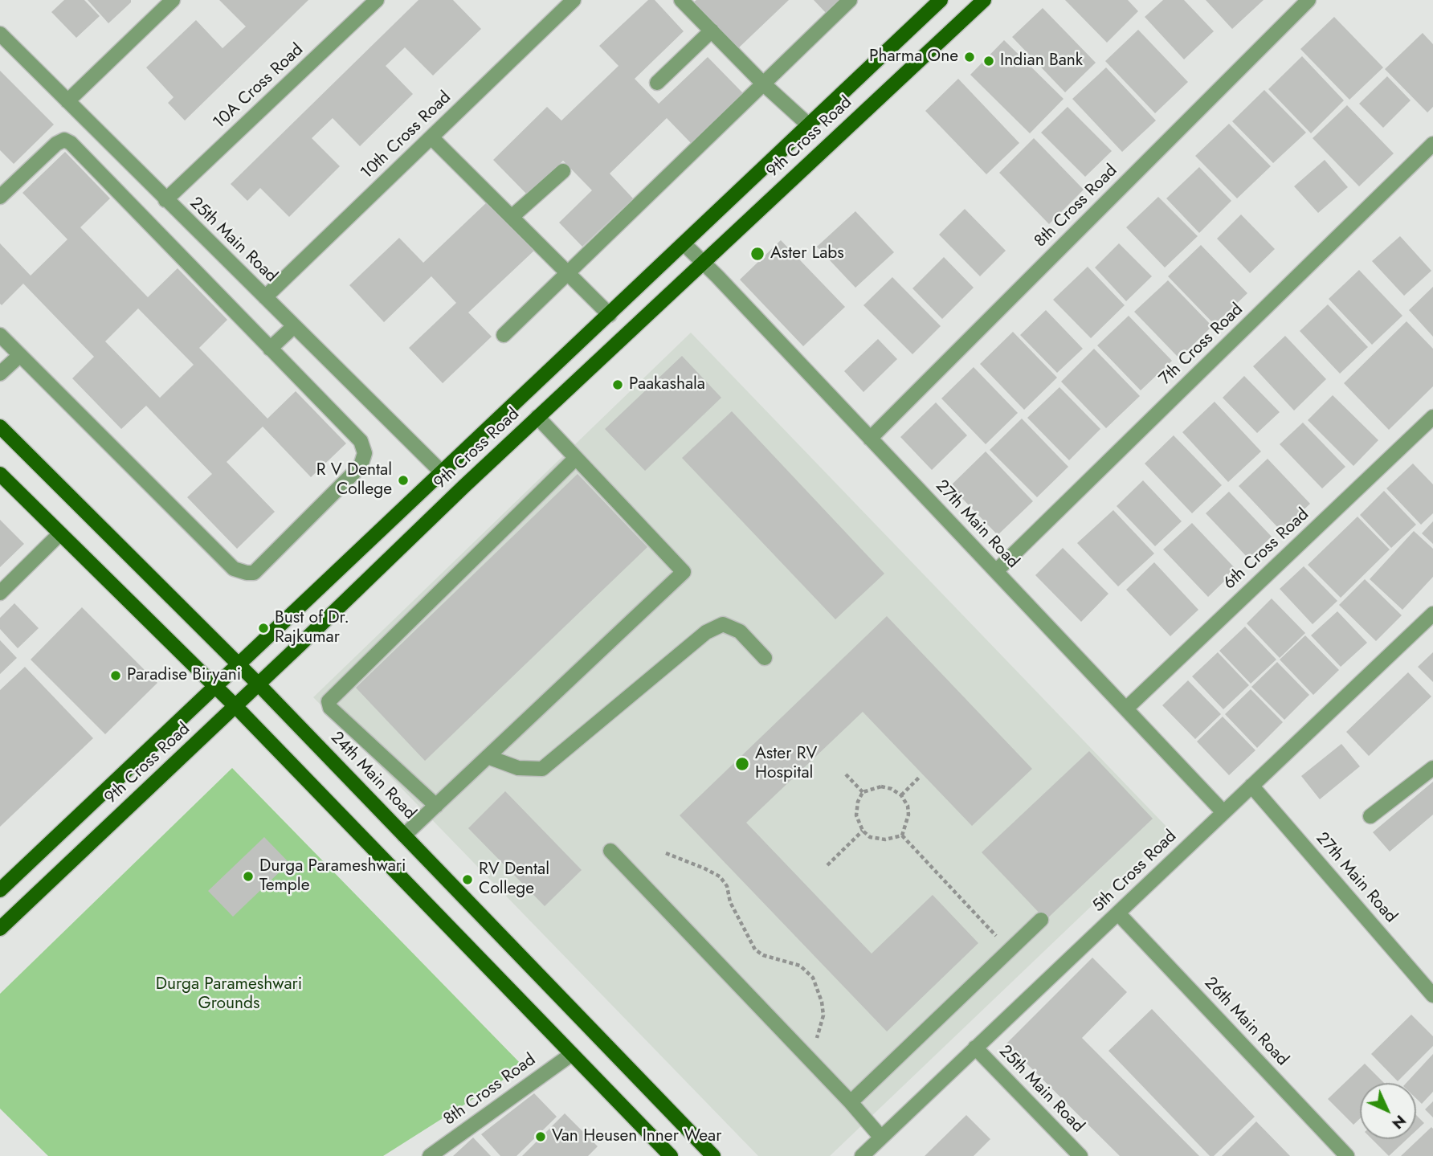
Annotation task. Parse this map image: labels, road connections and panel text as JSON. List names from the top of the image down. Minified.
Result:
{"streets":{"main road":["9th Cross Road","24th Main Road"],"street":["10A Cross Road","10th Cross Road","8th Cross Road","25th Main Road","7th Cross Road","27th Main Road","6th Cross Road","5th Cross Road","26th Main Road"]},"crossings":[["10A Cross Road","25th Main Road"],["10th Cross Road","25th Main Road"],["9th Cross Road","25th Main Road"],["9th Cross Road","27th Main Road"],["9th Cross Road","24th Main Road"],["8th Cross Road","27th Main Road"],["25th Main Road","5th Cross Road"],["7th Cross Road","27th Main Road"],["27th Main Road","6th Cross Road"],["27th Main Road","5th Cross Road"],["5th Cross Road","26th Main Road"]],"parks":["Durga Parameshwari Grounds"],"places":["Pharma One","Indian Bank","Aster Labs","Paakashala","R V Dental College","Bust of Dr. Rajkumar","Paradise Biryani","Aster RV Hospital","Durga Parameshwari Temple","RV Dental College","Van Heusen Inner Wear"],"north":"bottom right"}
